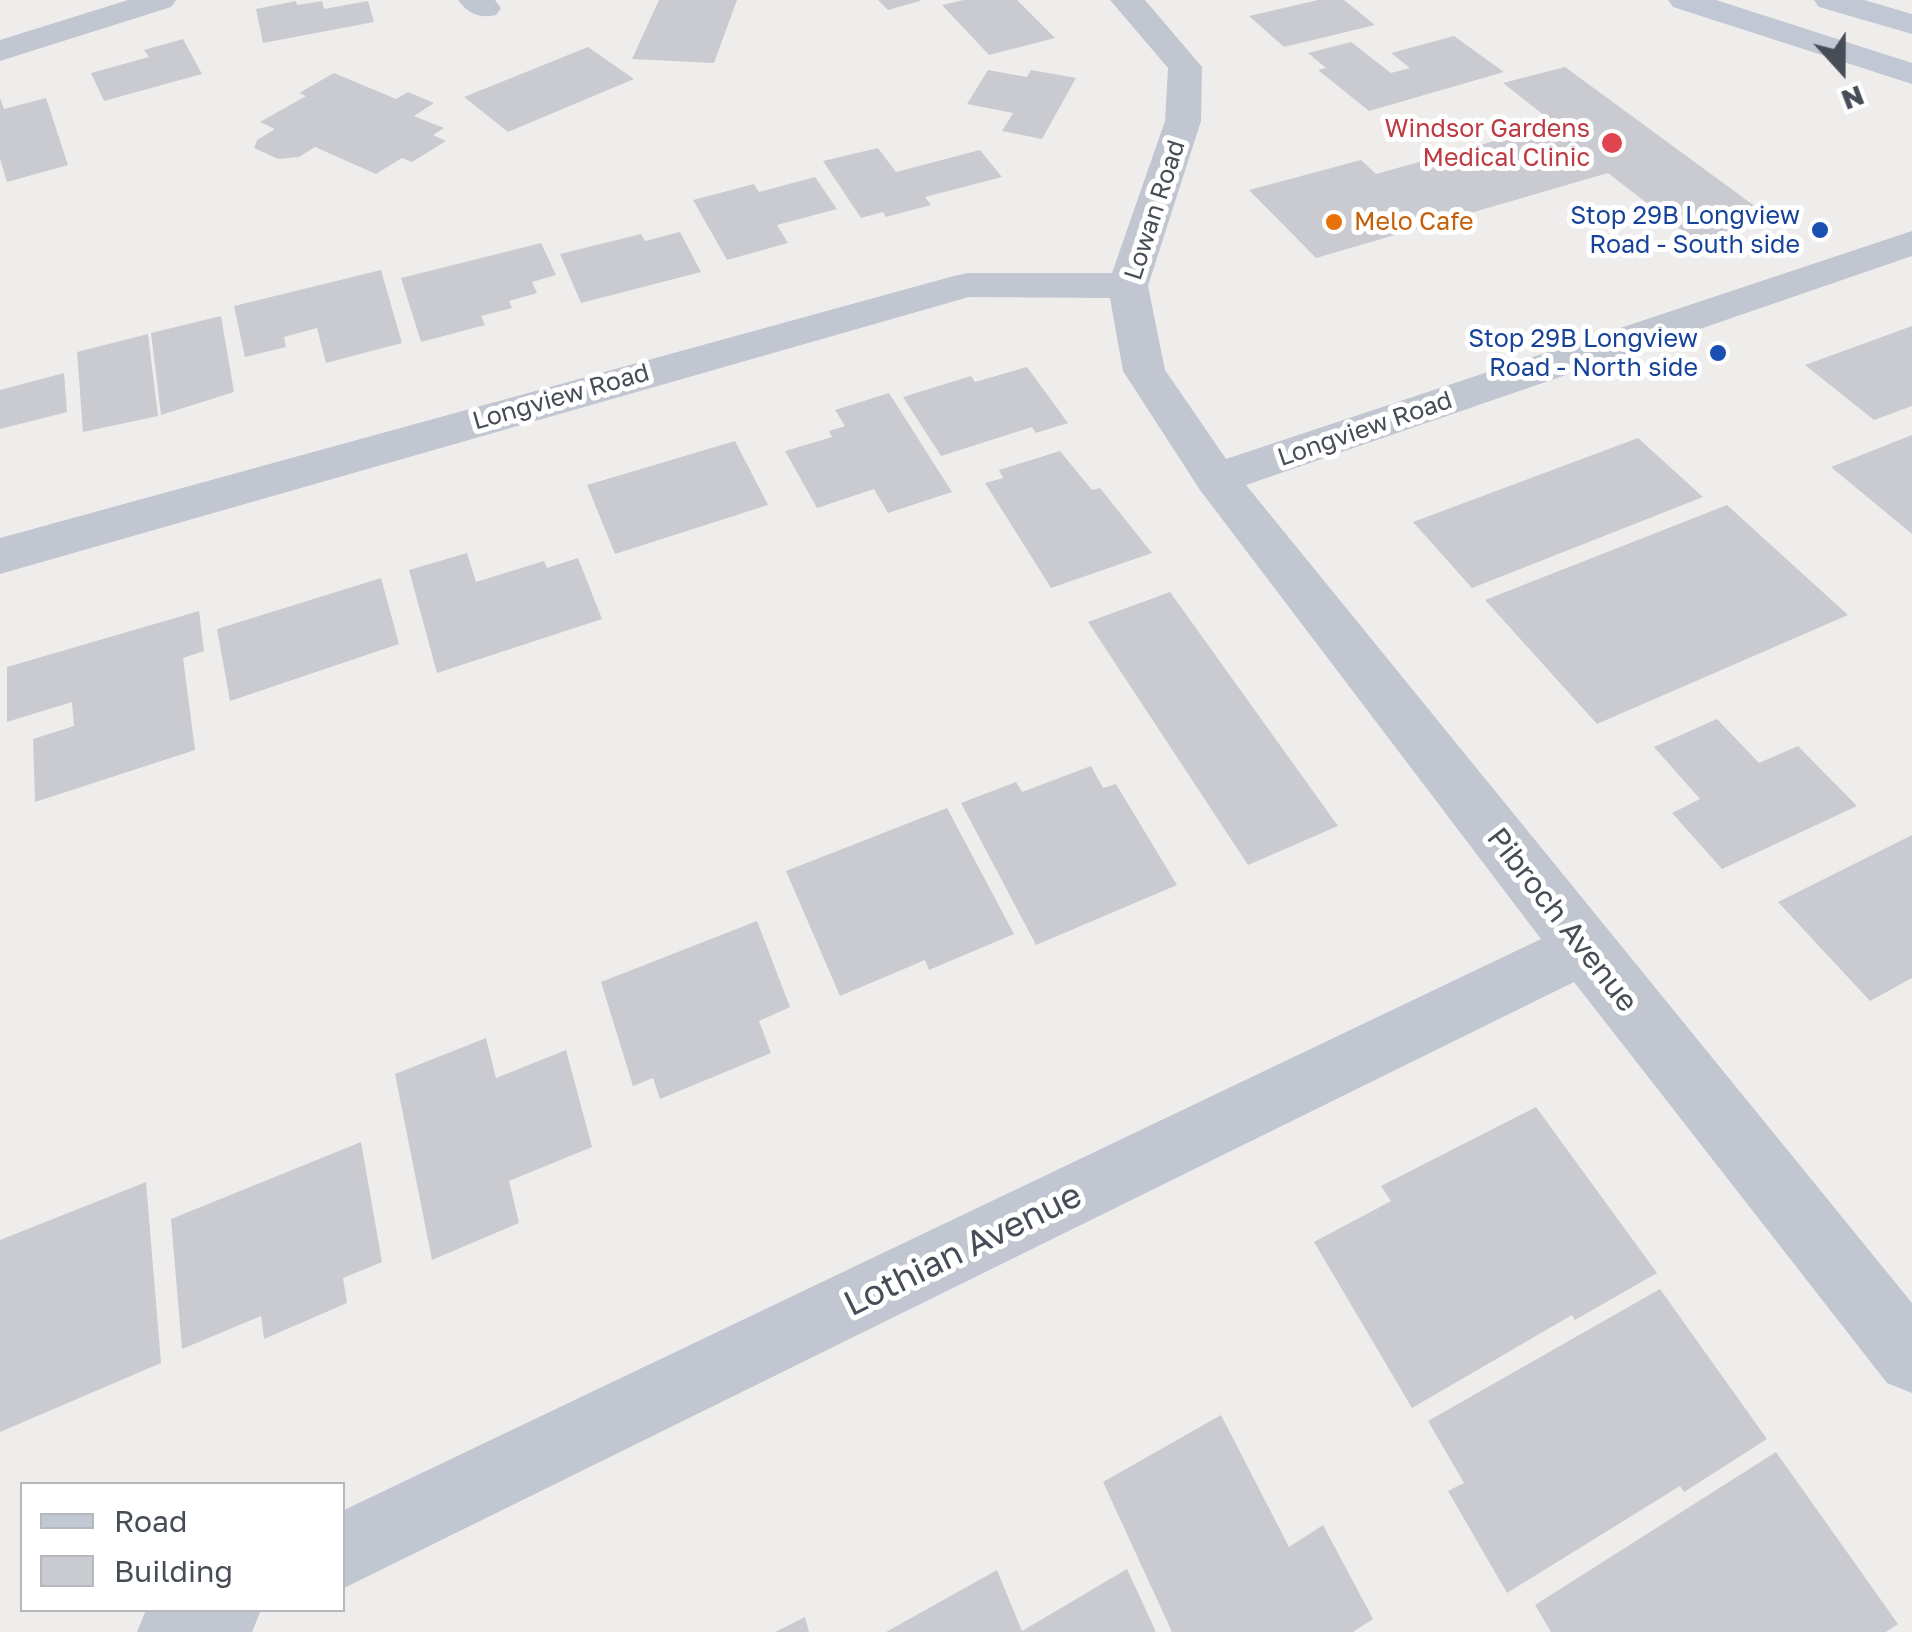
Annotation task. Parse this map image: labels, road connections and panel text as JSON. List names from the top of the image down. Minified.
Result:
{"streets":{"street":["Lowan Road","Longview Road","Pibroch Avenue","Lothian Avenue"]},"crossings":[["Lowan Road","Longview Road"],["Lowan Road","Pibroch Avenue"],["Longview Road","Pibroch Avenue"],["Pibroch Avenue","Lothian Avenue"]],"places":["Windsor Gardens Medical Clinic","Melo Cafe","Stop 29B Longview Road - South side","Stop 29B Longview Road - North side"],"legend":["Road","Building"],"north":"bottom"}
